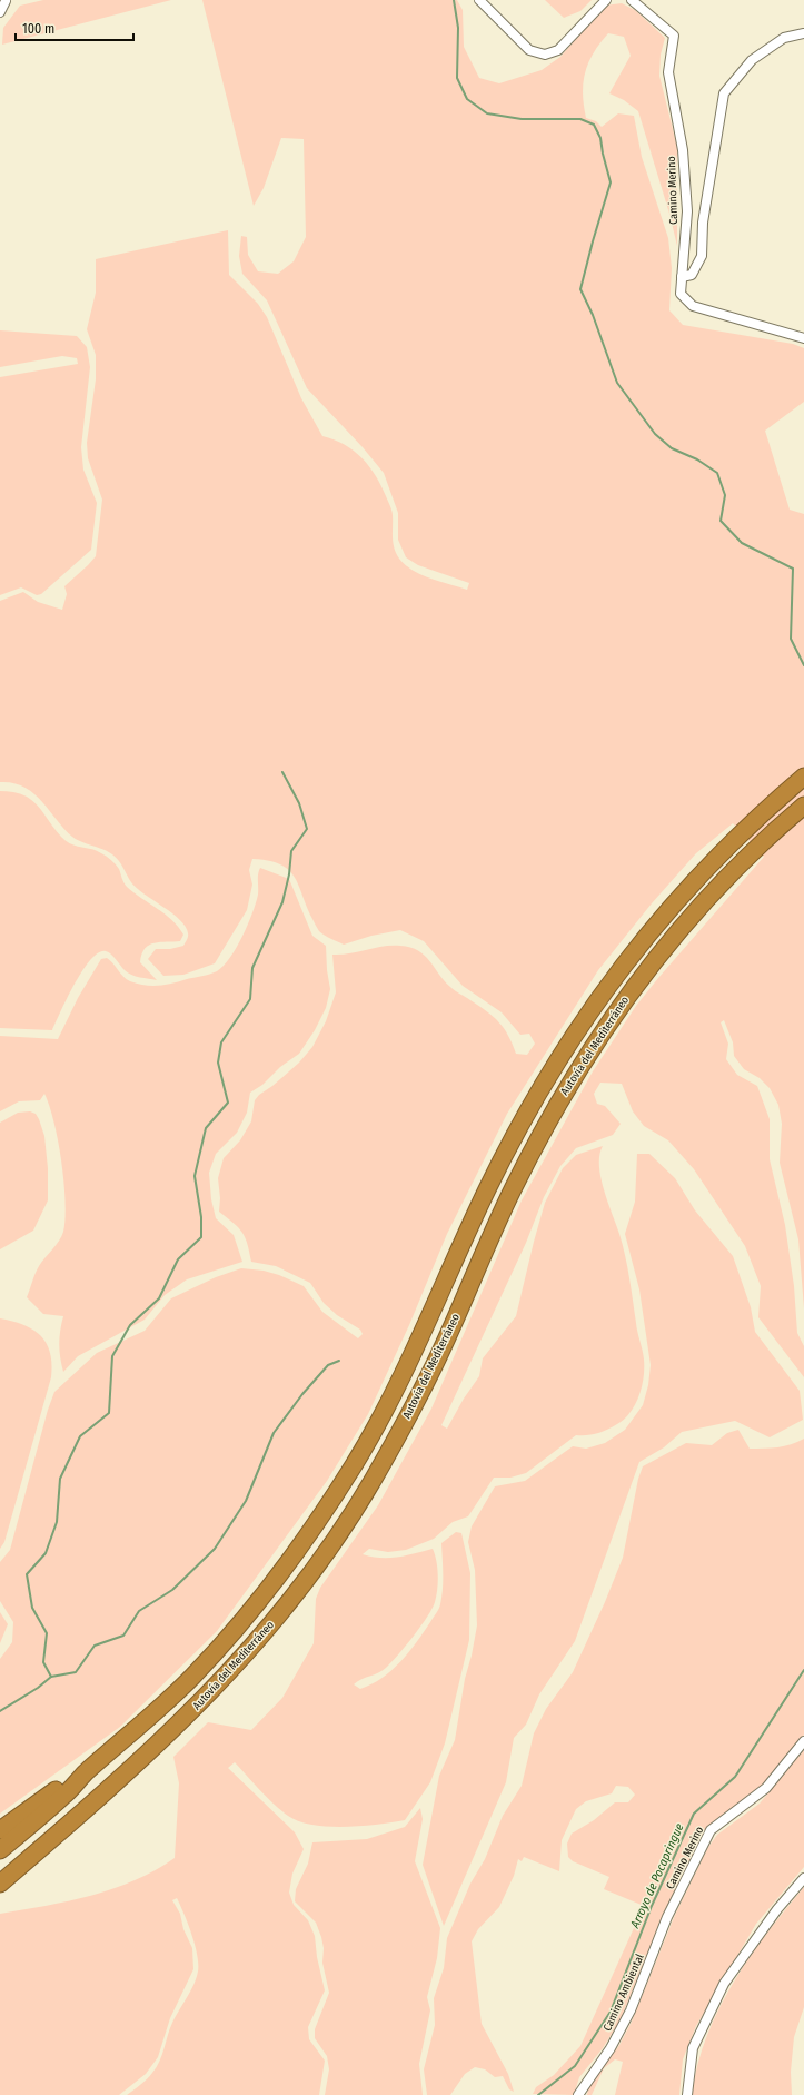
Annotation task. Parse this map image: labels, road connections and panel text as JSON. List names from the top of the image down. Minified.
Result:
{"streets":{"highway":["Autovía del Mediterráneo"],"street":["Camino Merino","Camino Ambiental"]},"crossings":[["Camino Merino","Camino Ambiental"]],"water":["Arroyo de Pocapringue"],"scale_bar":"100 m"}
